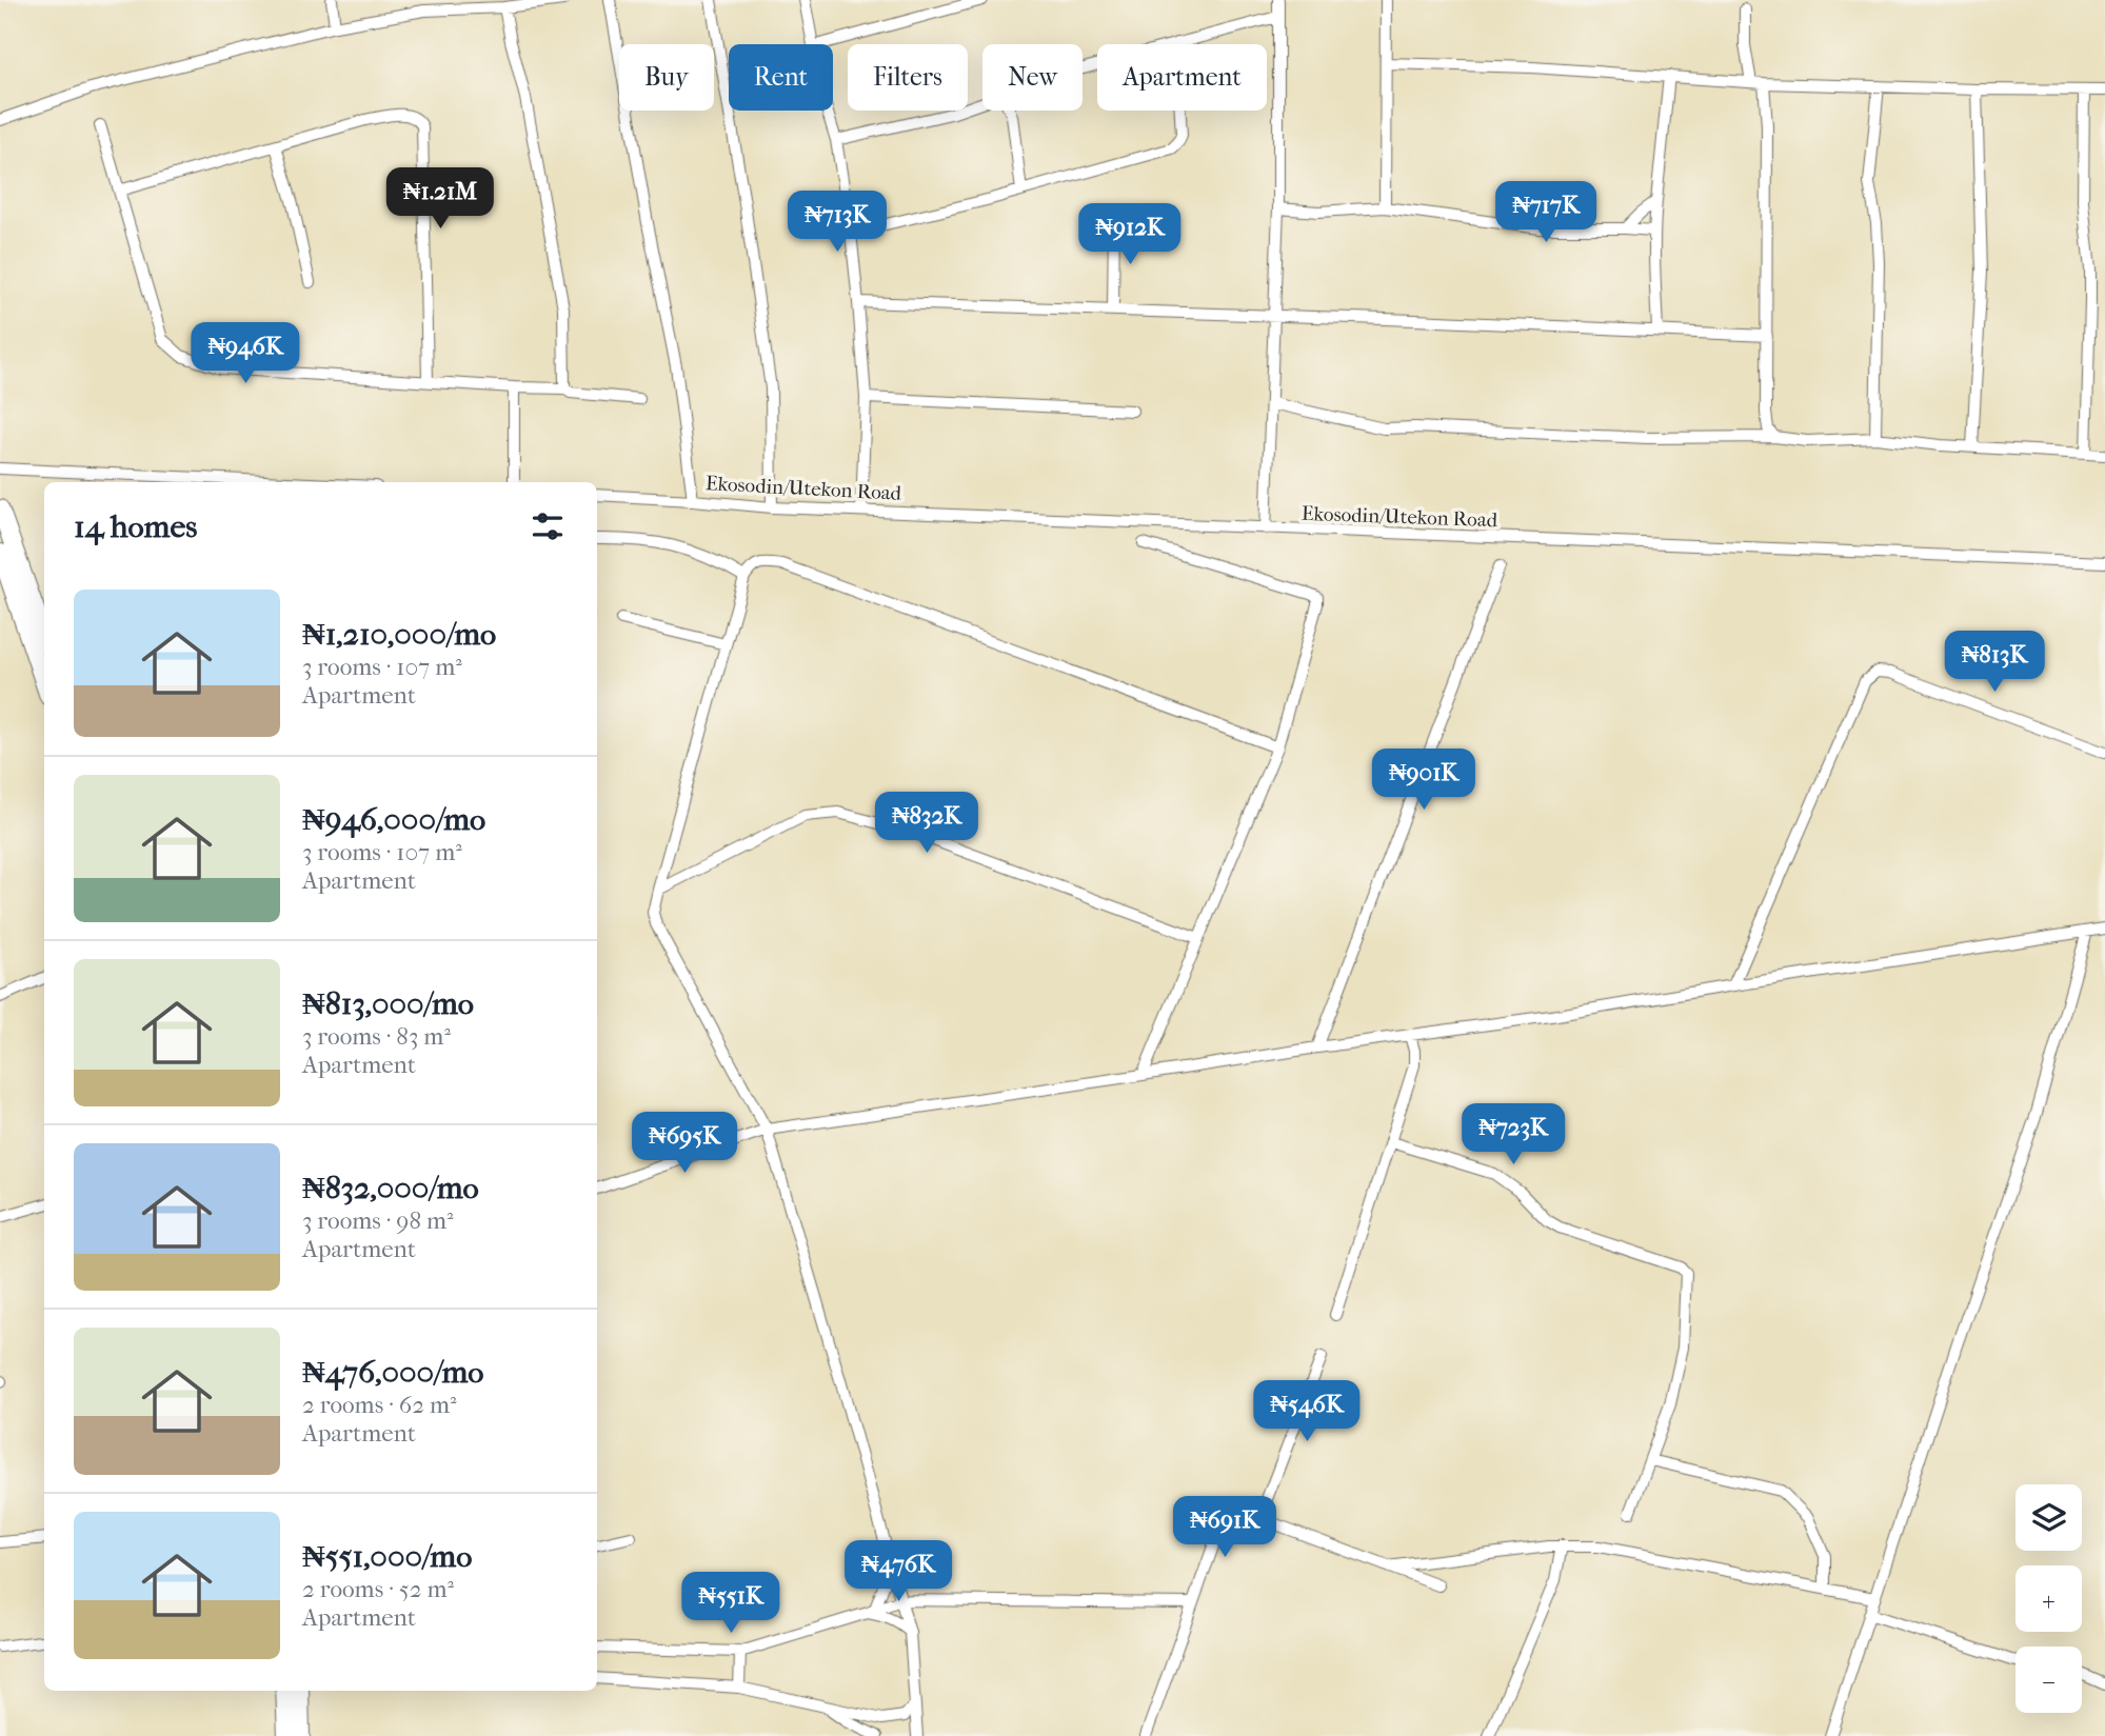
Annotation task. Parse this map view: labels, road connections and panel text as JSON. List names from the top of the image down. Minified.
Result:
{"streets":{"street":["Ekosodin/Utekon Road"]},"page":{"chip":["Buy","Rent","Filters","New","Apartment"],"price":["₦1.21M","₦717K","₦713K","₦912K","₦946K","₦813K","₦901K","₦832K","₦723K","₦695K","₦546K","₦691K","₦476K","₦551K"],"heading":"14 homes","list":[{"name":"₦1,210,000/mo","note":"3 rooms · 107 m² · Apartment"},{"name":"₦946,000/mo","note":"3 rooms · 107 m² · Apartment"},{"name":"₦813,000/mo","note":"3 rooms · 83 m² · Apartment"},{"name":"₦832,000/mo","note":"3 rooms · 98 m² · Apartment"},{"name":"₦476,000/mo","note":"2 rooms · 62 m² · Apartment"},{"name":"₦551,000/mo","note":"2 rooms · 52 m² · Apartment"}],"map_buttons":["+","−"]}}
